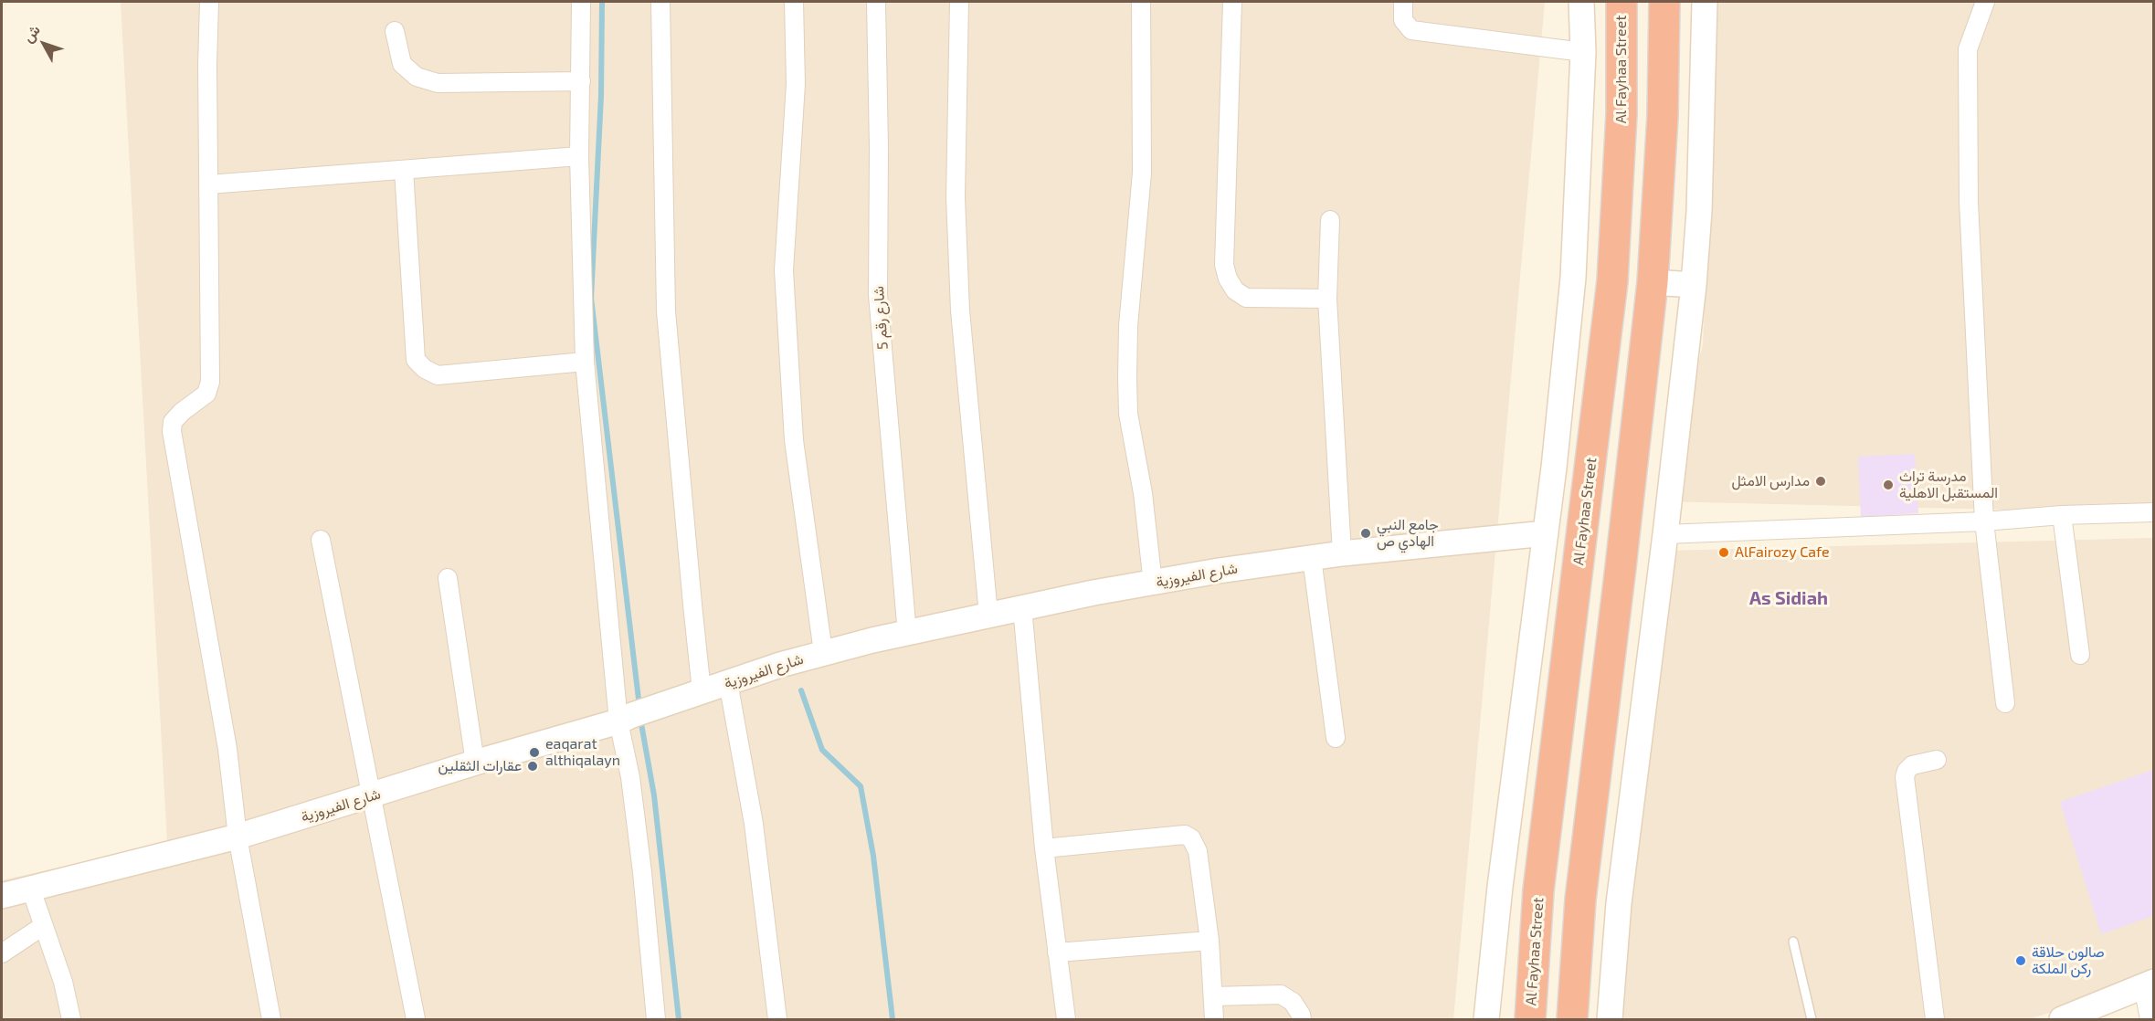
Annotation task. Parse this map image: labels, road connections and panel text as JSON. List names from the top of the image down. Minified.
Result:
{"streets":{"highway":["Al Fayhaa Street"],"street":["شارع رقم 5","شارع الفيروزية"]},"crossings":[["شارع رقم 5","شارع الفيروزية"]],"districts":["As Sidiah"],"places":["مدارس الامثل","مدرسة تراث المستقبل الاهلية","جامع النبي الهادي ص","AlFairozy Cafe","eaqarat althiqalayn","عقارات الثقلين","صالون حلاقة ركن الملكة"],"north":"top left"}
